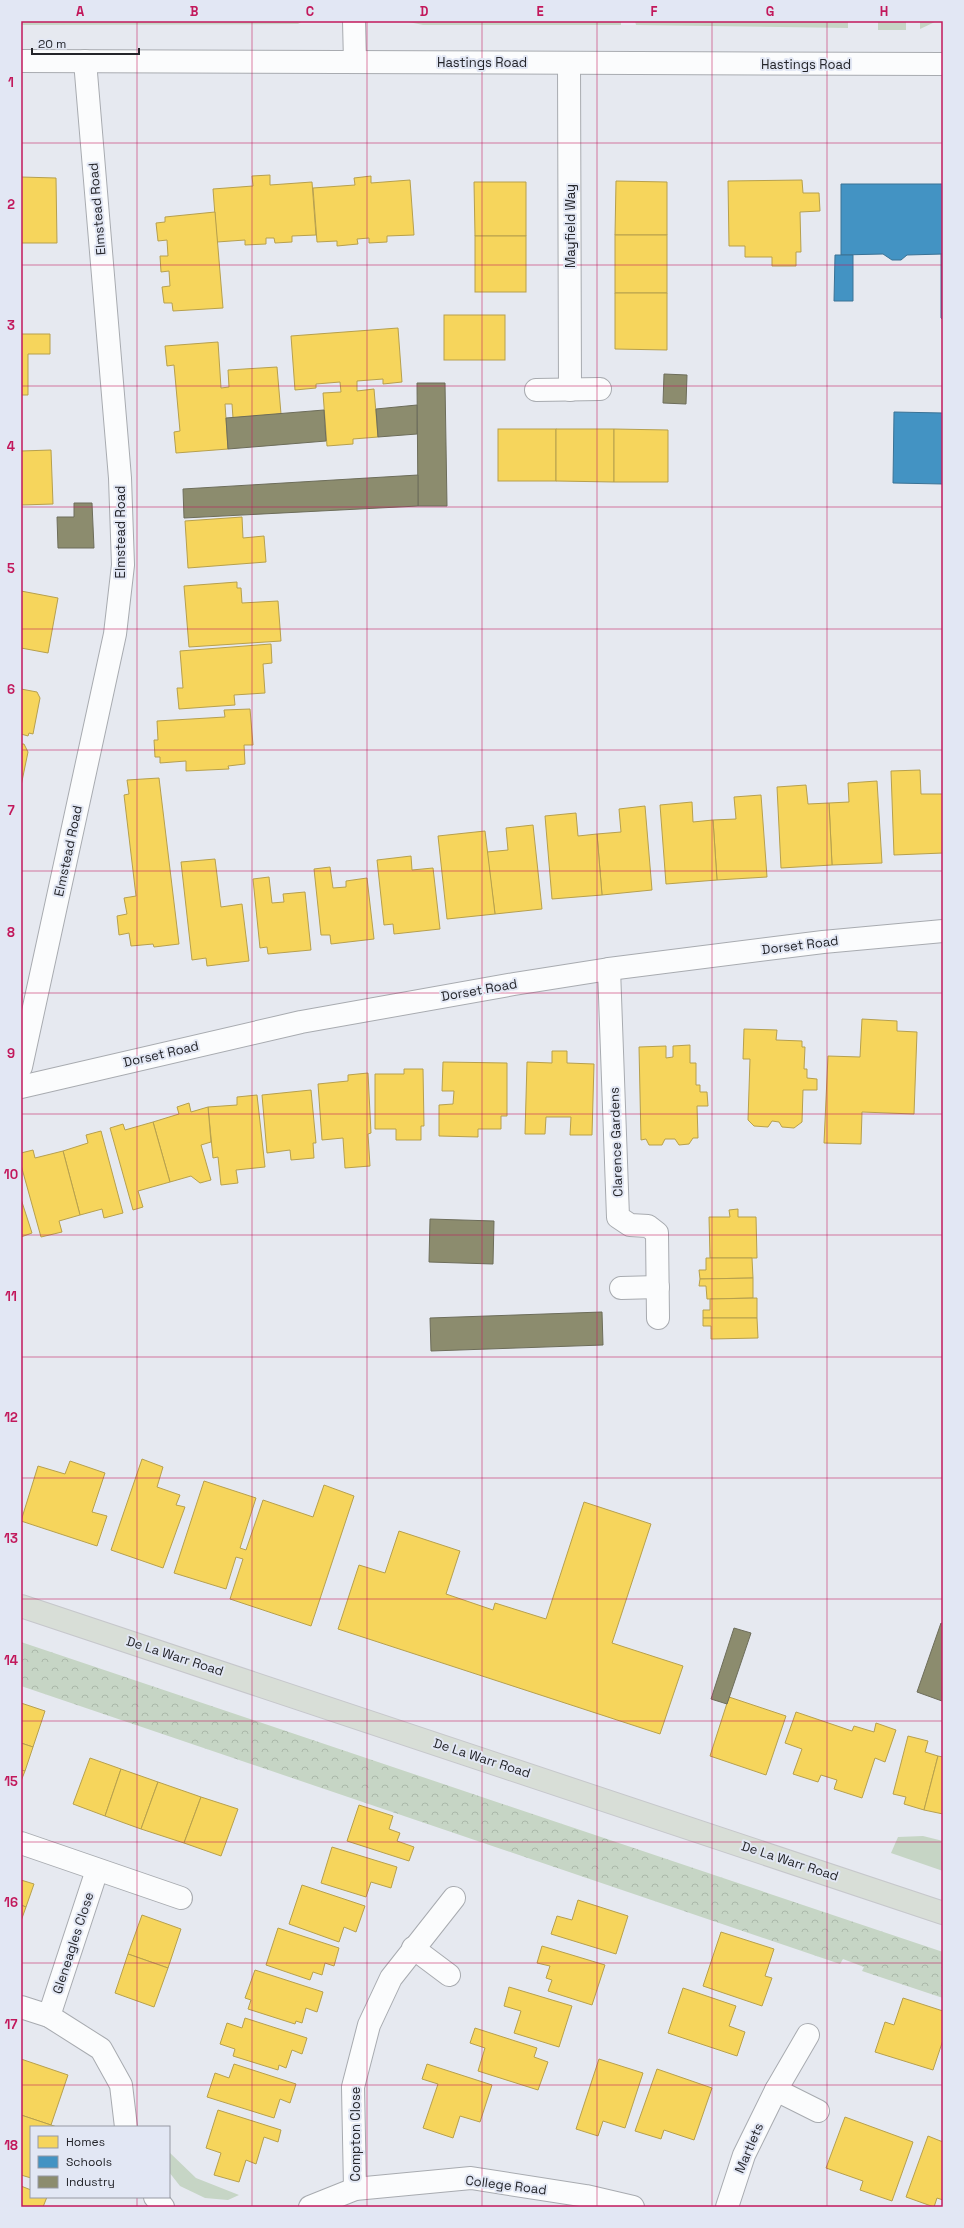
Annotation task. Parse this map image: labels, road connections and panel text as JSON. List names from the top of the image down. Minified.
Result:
{"streets":{"highway":["De La Warr Road"],"street":["Hastings Road","Elmstead Road","Mayfield Way","Dorset Road","Clarence Gardens","Gleneagles Close","Compton Close","Martlets","College Road"]},"crossings":[["Hastings Road","Elmstead Road"],["Hastings Road","Mayfield Way"],["Dorset Road","Clarence Gardens"],["Compton Close","College Road"]],"legend":["Homes","Schools","Industry"],"scale_bar":"20 m","grid":{"columns":["A","B","C","D","E","F","G","H"],"rows":["1","2","3","4","5","6","7","8","9","10","11","12","13","14","15","16","17","18"]}}
